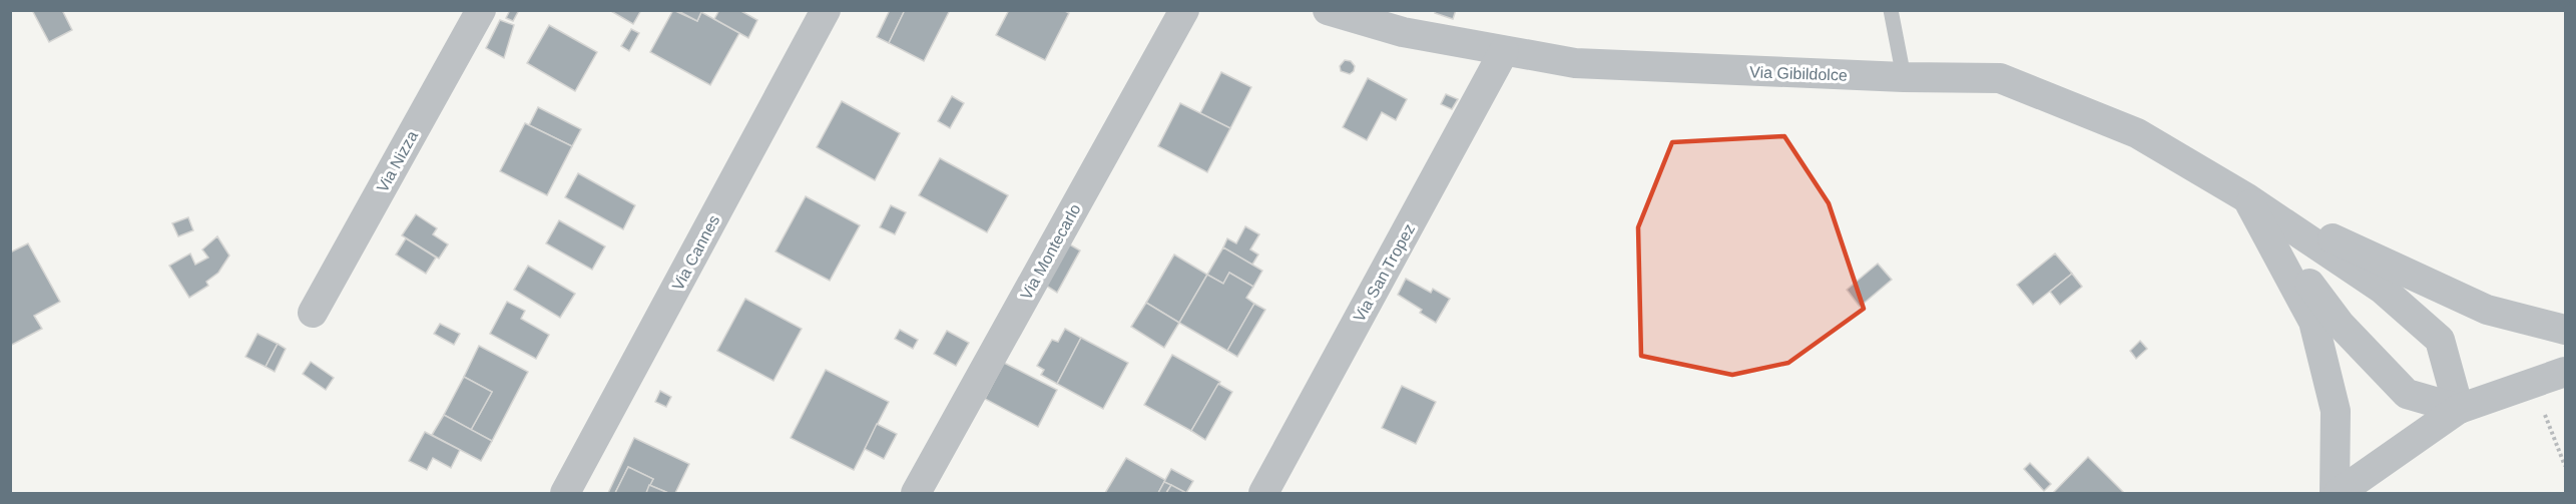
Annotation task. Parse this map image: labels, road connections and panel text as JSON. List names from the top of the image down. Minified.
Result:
{"streets":{"street":["Via Gibildolce","Via Nizza","Via Montecarlo","Via Cannes","Via San Tropez"]},"crossings":[["Via Gibildolce","Via San Tropez"]]}
